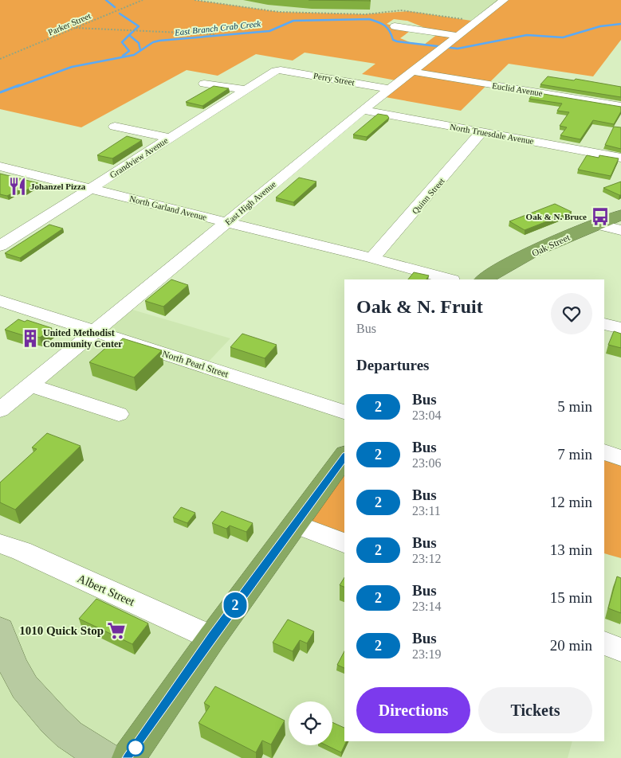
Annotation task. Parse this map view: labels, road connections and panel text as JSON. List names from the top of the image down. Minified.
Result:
{"streets":{"highway":["Oak Street"],"street":["Perry Street","Euclid Avenue","North Truesdale Avenue","Grandview Avenue","Quinn Street","East High Avenue","North Garland Avenue","North Pearl Street","Albert Street"],"path":["Parker Street"]},"crossings":[["Perry Street","Grandview Avenue"],["Perry Street","East High Avenue"],["Euclid Avenue","East High Avenue"],["North Truesdale Avenue","Quinn Street"],["North Truesdale Avenue","East High Avenue"],["Grandview Avenue","North Garland Avenue"],["Quinn Street","North Garland Avenue"],["East High Avenue","North Garland Avenue"],["East High Avenue","North Pearl Street"]],"water":["East Branch Crab Creek"],"places":{"restaurant":["Johanzel Pizza"],"bus stop":["Oak & N. Bruce"],"building":["United Methodist Community Center"],"supermarket":["1010 Quick Stop"]},"lines":["bus line 2"],"page":{"on_map":"2","heading":[["Oak & N. Fruit","Bus"],"Departures"],"list":[{"mark":"2","name":"Bus","note":"23:04","value":"5 min"},{"mark":"2","name":"Bus","note":"23:06","value":"7 min"},{"mark":"2","name":"Bus","note":"23:11","value":"12 min"},{"mark":"2","name":"Bus","note":"23:12","value":"13 min"},{"mark":"2","name":"Bus","note":"23:14","value":"15 min"},{"mark":"2","name":"Bus","note":"23:19","value":"20 min"}],"buttons":["Directions","Tickets"]}}
